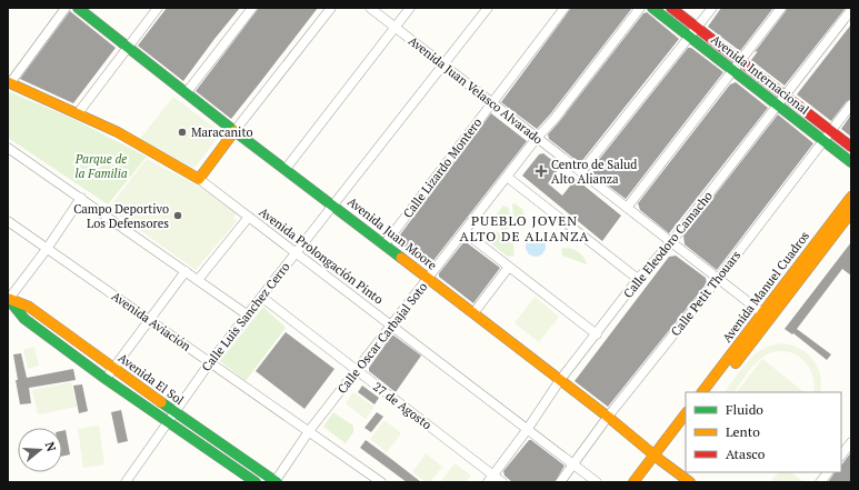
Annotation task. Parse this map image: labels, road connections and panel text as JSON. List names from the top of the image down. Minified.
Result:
{"streets":{"street":["Avenida Internacional","Avenida Juan Velasco Alvarado","Calle Lizardo Montero","Avenida Juan Moore","Calle Eleodoro Camacho","Avenida Prolongación Pinto","Avenida Manuel Cuadros","Calle Petit Thouars","Calle Luis Sanchez Cerro","Avenida Aviación","Calle Oscar Carbajal Soto","Avenida El Sol","27 de Agosto"]},"crossings":[["Avenida Internacional","Calle Eleodoro Camacho"],["Avenida Internacional","Calle Petit Thouars"],["Avenida Juan Velasco Alvarado","Calle Lizardo Montero"],["Avenida Juan Velasco Alvarado","Calle Eleodoro Camacho"],["Avenida Juan Velasco Alvarado","Avenida Manuel Cuadros"],["Avenida Juan Velasco Alvarado","Calle Petit Thouars"],["Avenida Juan Velasco Alvarado","Calle Luis Sanchez Cerro"],["Avenida Juan Velasco Alvarado","Calle Oscar Carbajal Soto"],["Calle Lizardo Montero","Avenida Juan Moore"],["Avenida Juan Moore","Calle Eleodoro Camacho"],["Avenida Juan Moore","Calle Petit Thouars"],["Avenida Juan Moore","Calle Luis Sanchez Cerro"],["Avenida Juan Moore","Calle Oscar Carbajal Soto"],["Calle Eleodoro Camacho","Avenida Prolongación Pinto"],["Calle Eleodoro Camacho","27 de Agosto"],["Avenida Prolongación Pinto","Calle Petit Thouars"],["Avenida Prolongación Pinto","Calle Luis Sanchez Cerro"],["Avenida Prolongación Pinto","Calle Oscar Carbajal Soto"],["Calle Luis Sanchez Cerro","Avenida Aviación"],["Calle Luis Sanchez Cerro","Avenida El Sol"],["Calle Luis Sanchez Cerro","27 de Agosto"],["Avenida Aviación","Calle Oscar Carbajal Soto"],["Calle Oscar Carbajal Soto","Avenida El Sol"],["Calle Oscar Carbajal Soto","27 de Agosto"]],"districts":["PUEBLO JOVEN ALTO DE ALIANZA"],"parks":["Parque de la Familia"],"places":{"other":["Maracanito","Campo Deportivo Los Defensores"],"health":["Centro de Salud Alto Alianza"]},"legend":["Fluido","Lento","Atasco"],"north":"right"}
